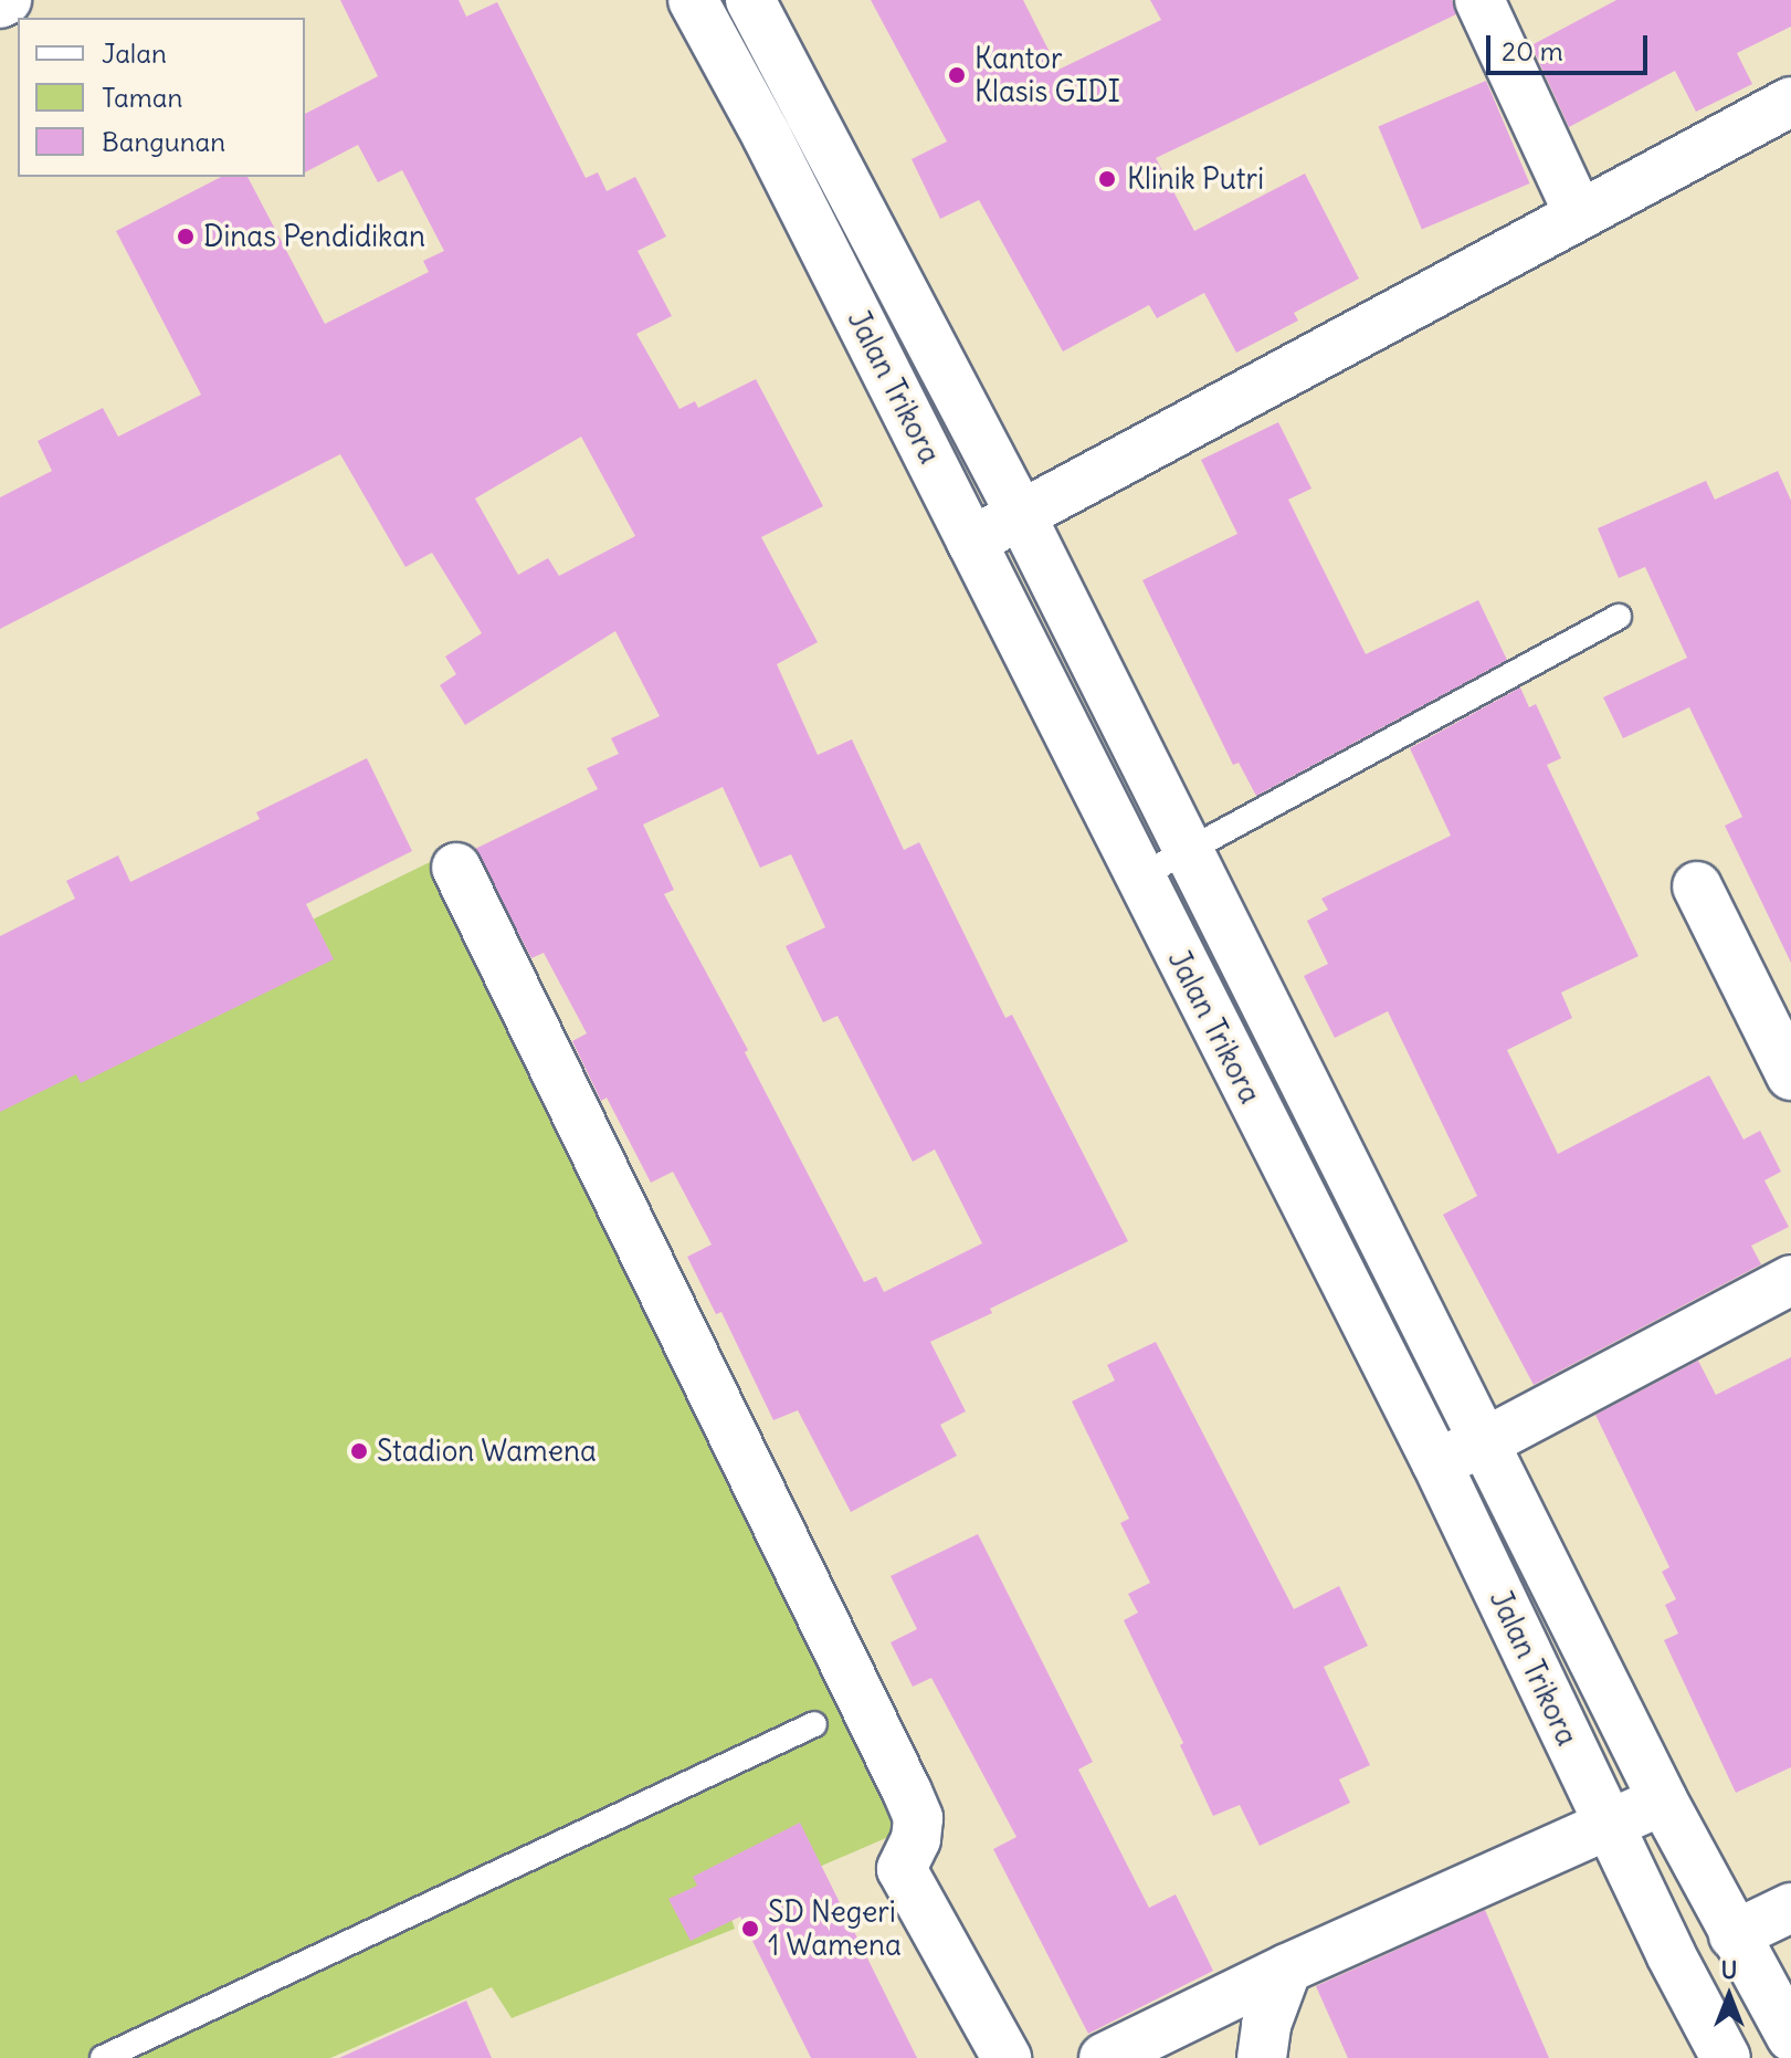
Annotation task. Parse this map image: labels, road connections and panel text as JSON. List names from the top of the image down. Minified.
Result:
{"streets":{"main road":["Jalan Trikora"]},"places":["Kantor Klasis GIDI","Klinik Putri","Dinas Pendidikan","Stadion Wamena","SD Negeri 1 Wamena"],"legend":["Jalan","Taman","Bangunan"],"scale_bar":"20 m","north":"top"}
